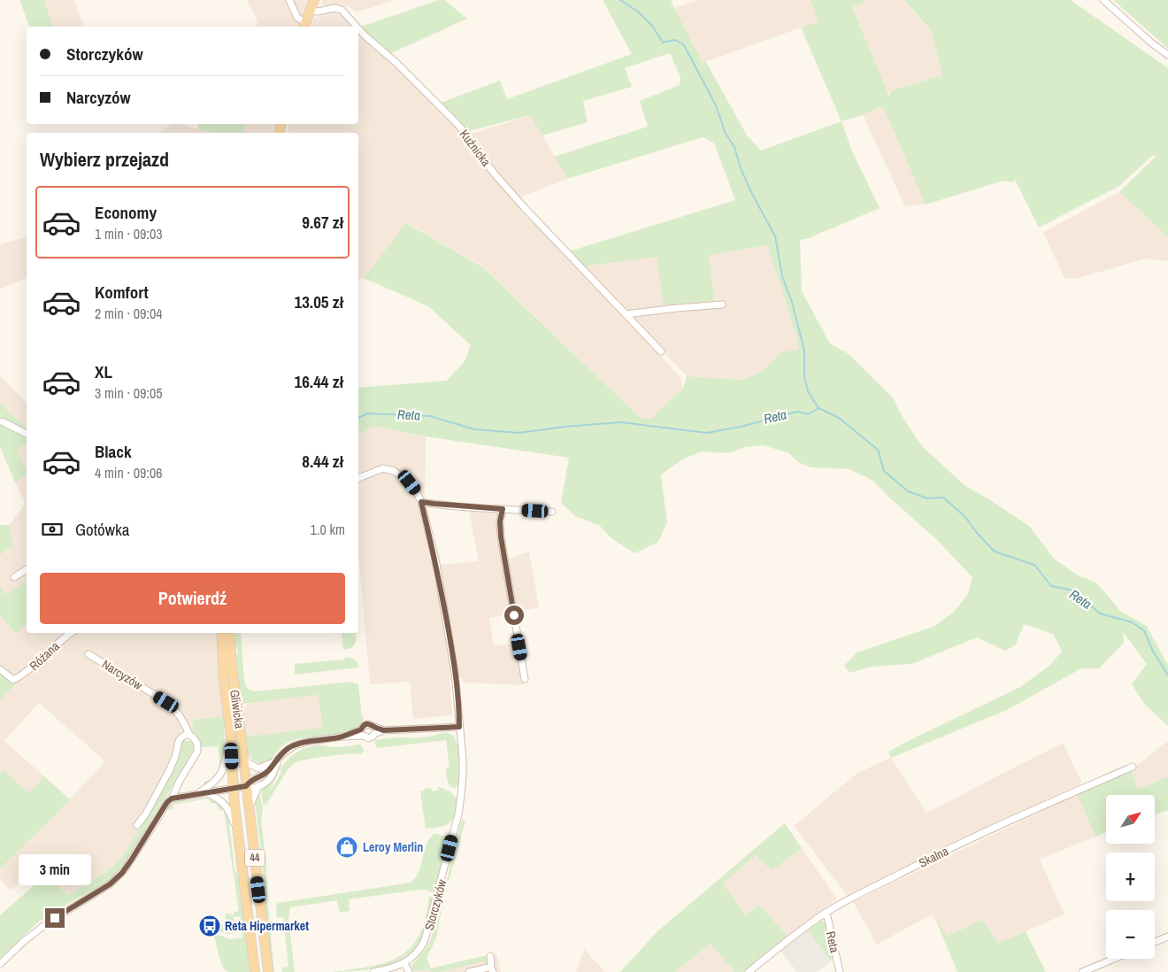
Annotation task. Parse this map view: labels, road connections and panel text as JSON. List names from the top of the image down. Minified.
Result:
{"streets":{"main road":["Gliwicka","44"],"street":["Kuźnicka","Różana","Narcyzów","Skalna","Storczyków","Reta"]},"crossings":[["Skalna","Reta"]],"water":["Reta"],"places":{"shop":["Leroy Merlin"],"bus stop":["Reta Hipermarket"]},"north":"top right","page":{"banner":["Storczyków","Narcyzów"],"heading":"Wybierz przejazd","list":[{"name":"Economy","note":"1 min · 09:03","value":"9.67 zł"},{"name":"Komfort","note":"2 min · 09:04","value":"13.05 zł"},{"name":"XL","note":"3 min · 09:05","value":"16.44 zł"},{"name":"Black","note":"4 min · 09:06","value":"8.44 zł"}],"pay":["Gotówka","1.0 km"],"buttons":"Potwierdź","map_buttons":["+","−"],"bubble":"3 min"}}
